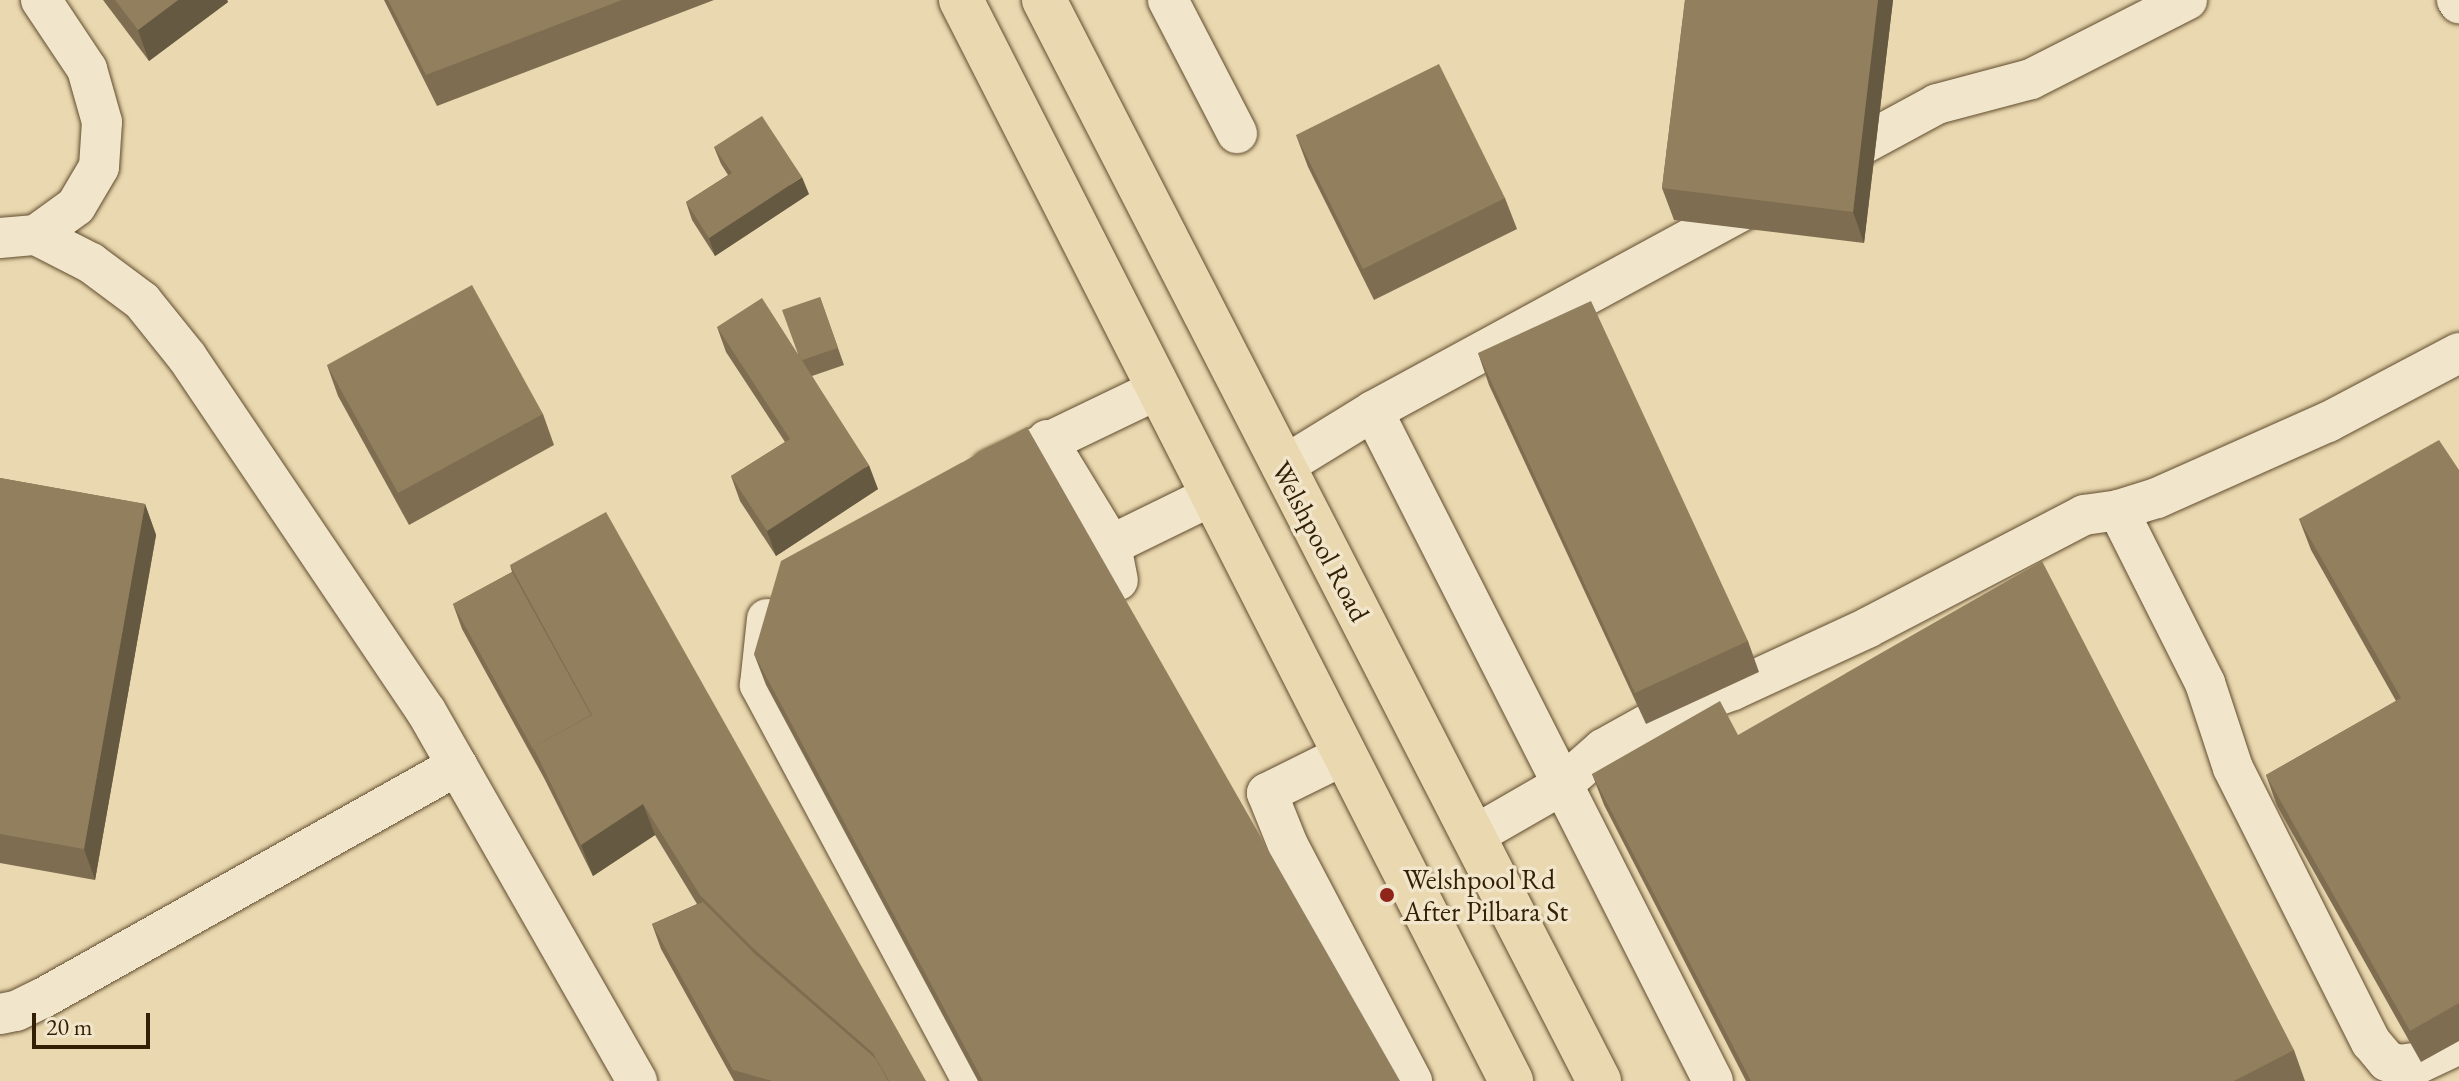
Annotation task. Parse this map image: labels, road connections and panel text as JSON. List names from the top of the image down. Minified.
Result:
{"streets":{"main road":["Welshpool Road"]},"places":["Welshpool Rd After Pilbara St"],"scale_bar":"20 m"}
